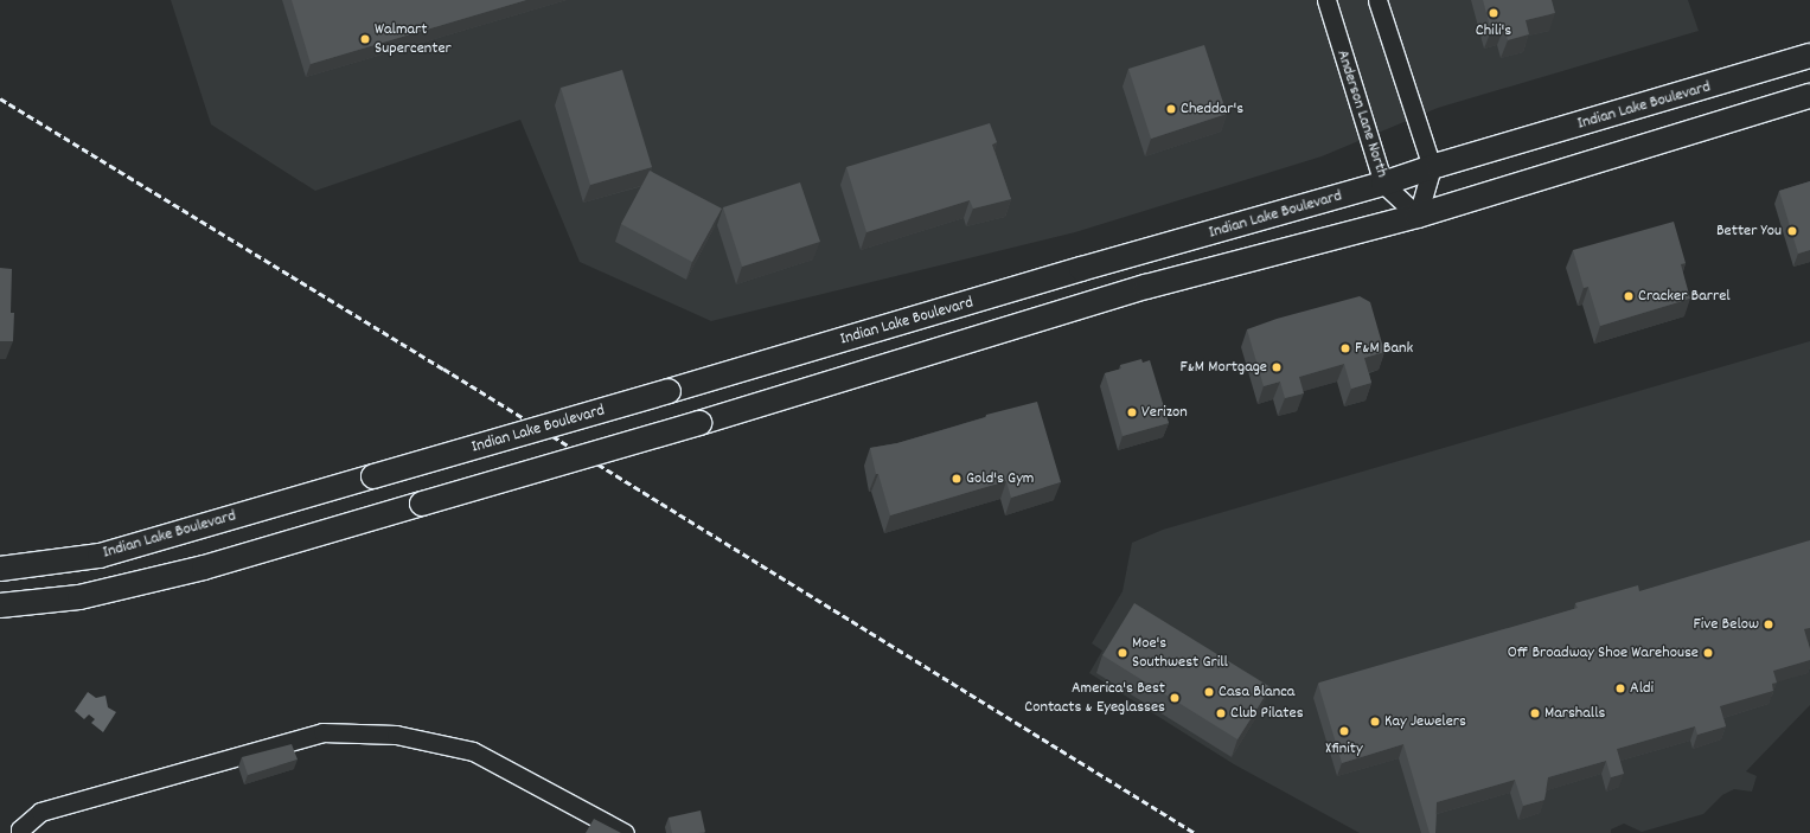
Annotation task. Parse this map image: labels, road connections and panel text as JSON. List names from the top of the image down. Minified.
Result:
{"streets":{"main road":["Indian Lake Boulevard"],"street":["Anderson Lane North"]},"crossings":[["Indian Lake Boulevard","Anderson Lane North"]],"places":["Chili's","Walmart Supercenter","Cheddar's","Better You","Cracker Barrel","F&M Bank","F&M Mortgage","Verizon","Gold's Gym","Five Below","Moe's Southwest Grill","Off Broadway Shoe Warehouse","Aldi","Casa Blanca","America's Best Contacts & Eyeglasses","Club Pilates","Marshalls","Kay Jewelers","Xfinity"]}
